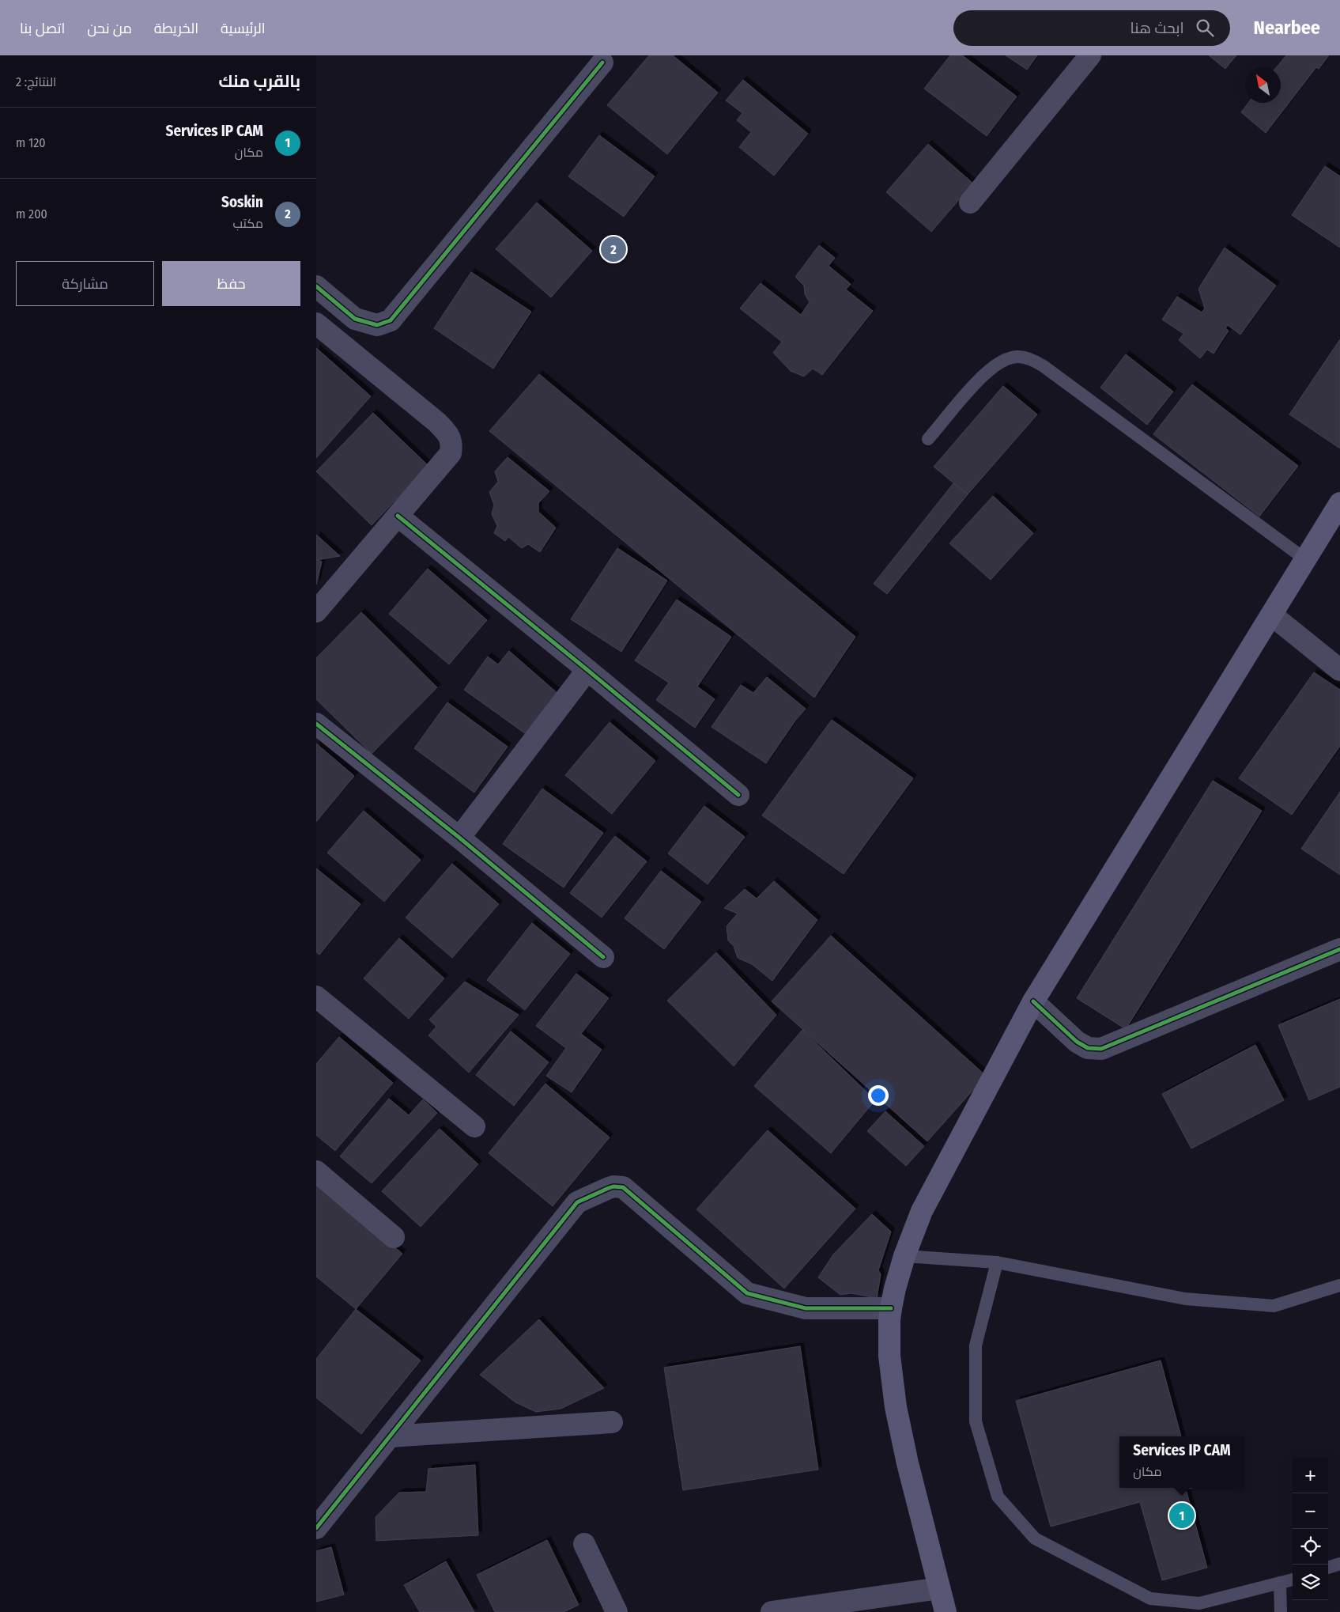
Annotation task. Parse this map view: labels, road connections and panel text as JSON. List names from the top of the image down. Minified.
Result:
{"north":"top left","page":{"header":"Nearbee","search":"ابحث هنا","nav":["الرئيسية","الخريطة","من نحن","اتصل بنا"],"heading":["بالقرب منك","النتائج: 2"],"list":[{"mark":"1","name":"Services IP CAM","note":"مكان","value":"120 m"},{"mark":"2","name":"Soskin","note":"مكتب","value":"200 m"}],"pins":["2","1"],"buttons":["حفظ","مشاركة"],"popup":["Services IP CAM","مكان"],"map_buttons":["+","−"]}}
